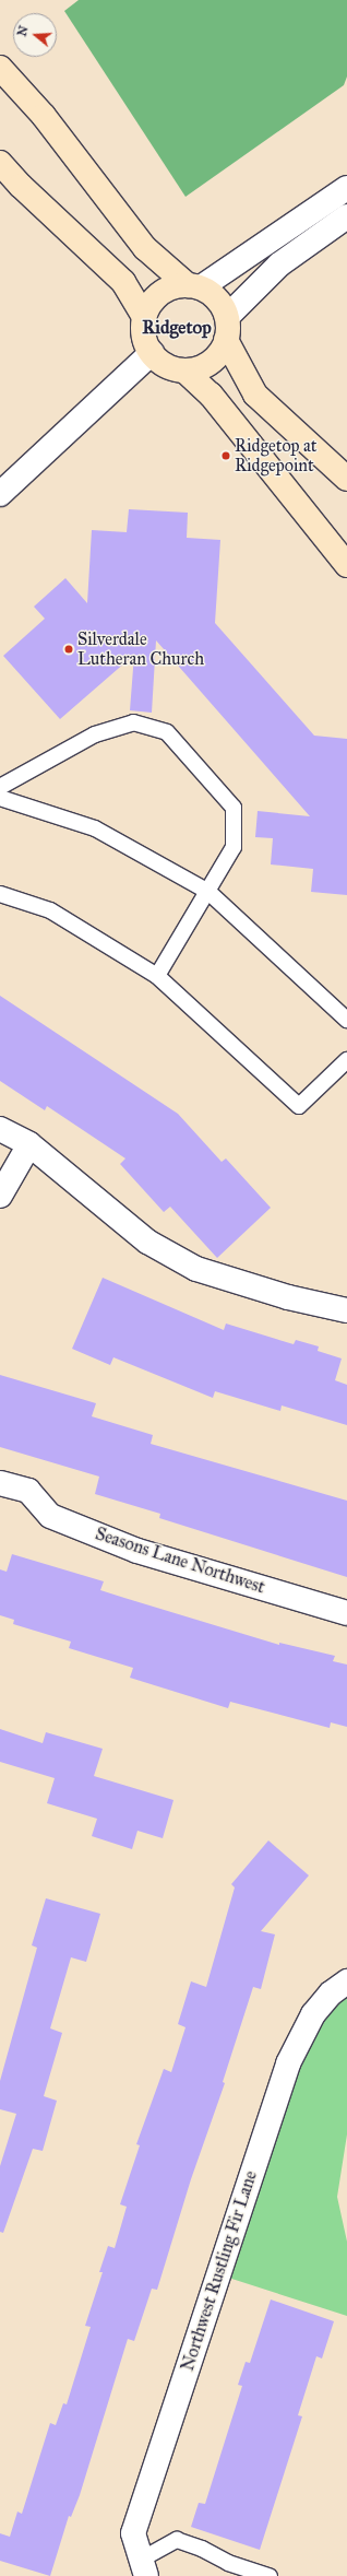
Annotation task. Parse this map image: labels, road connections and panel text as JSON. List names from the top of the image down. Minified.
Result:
{"streets":{"street":["Seasons Lane Northwest","Northwest Rustling Fir Lane"]},"districts":["Ridgetop"],"places":["Ridgetop at Ridgepoint","Silverdale Lutheran Church"],"north":"left"}
